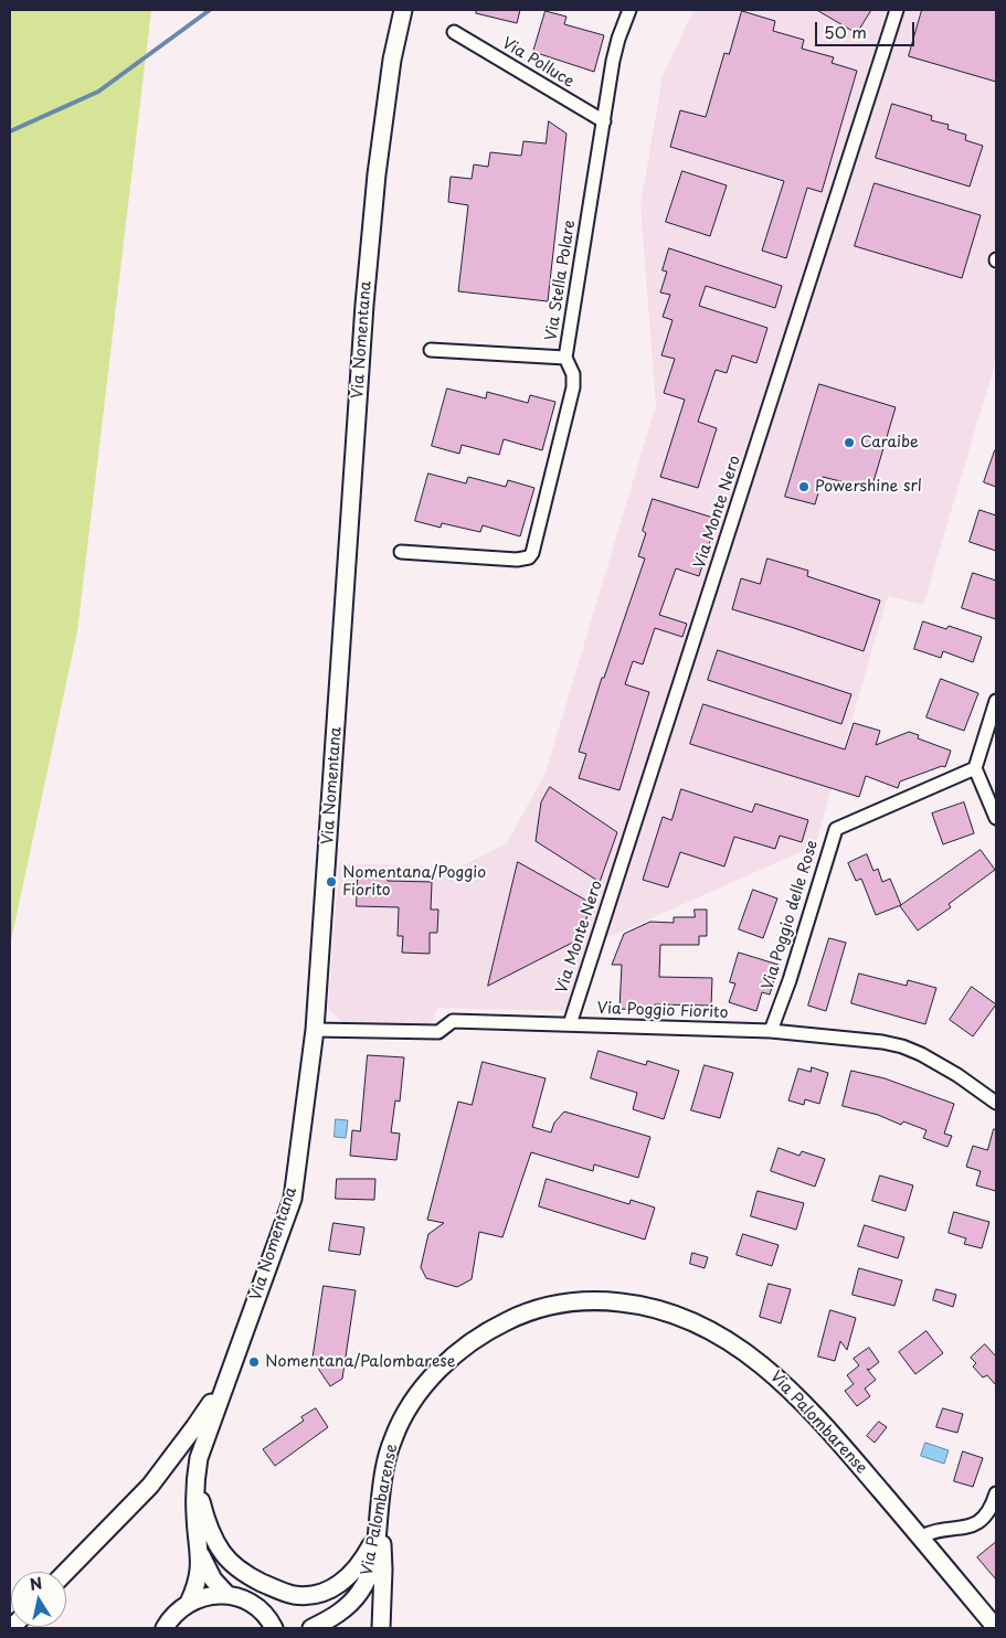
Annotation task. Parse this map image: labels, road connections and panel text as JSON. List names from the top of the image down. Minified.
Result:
{"streets":{"street":["Via Polluce","Via Stella Polare","Via Nomentana","Via Monte Nero","Via Poggio delle Rose","Via Poggio Fiorito","Via Palombarense"]},"crossings":[["Via Polluce","Via Stella Polare"],["Via Nomentana","Via Poggio Fiorito"],["Via Monte Nero","Via Poggio Fiorito"],["Via Poggio delle Rose","Via Poggio Fiorito"]],"places":["Caraibe","Powershine srl","Nomentana/Poggio Fiorito","Nomentana/Palombarese"],"scale_bar":"50 m","north":"top"}
